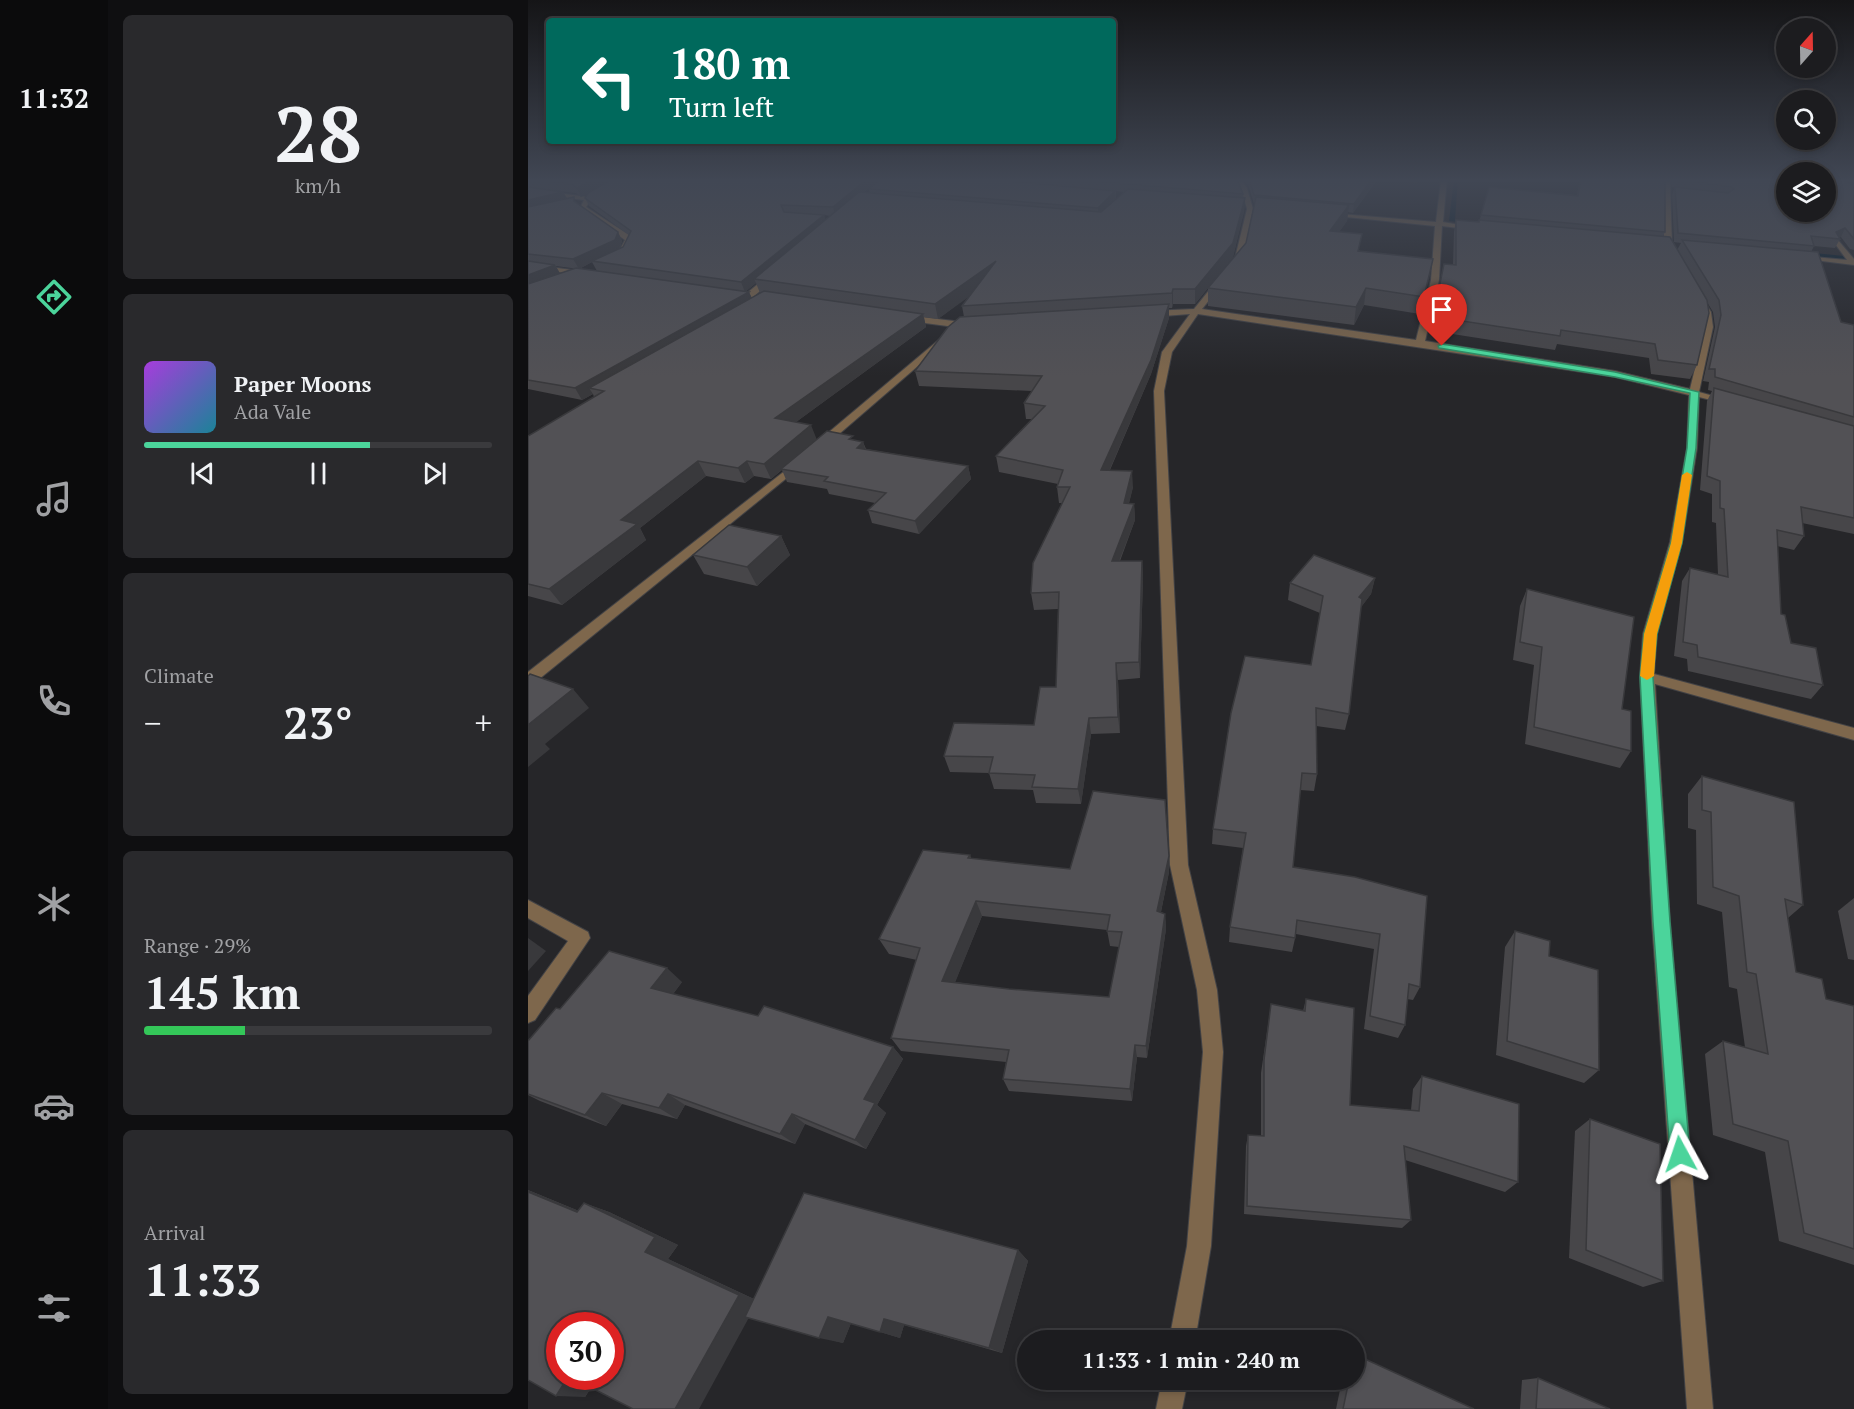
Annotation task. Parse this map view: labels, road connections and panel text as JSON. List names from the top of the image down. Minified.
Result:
{"north":"top","page":{"tabs":"11:32","tile":[["28","km/h"],"Climate",["Range · 29%","145 km"],["Arrival","11:33"]],"turn":["180 m","Turn left"],"song":["Paper Moons","Ada Vale"],"heat":["−","23°","+"],"limit":"30","trip":"11:33 · 1 min · 240 m"}}
